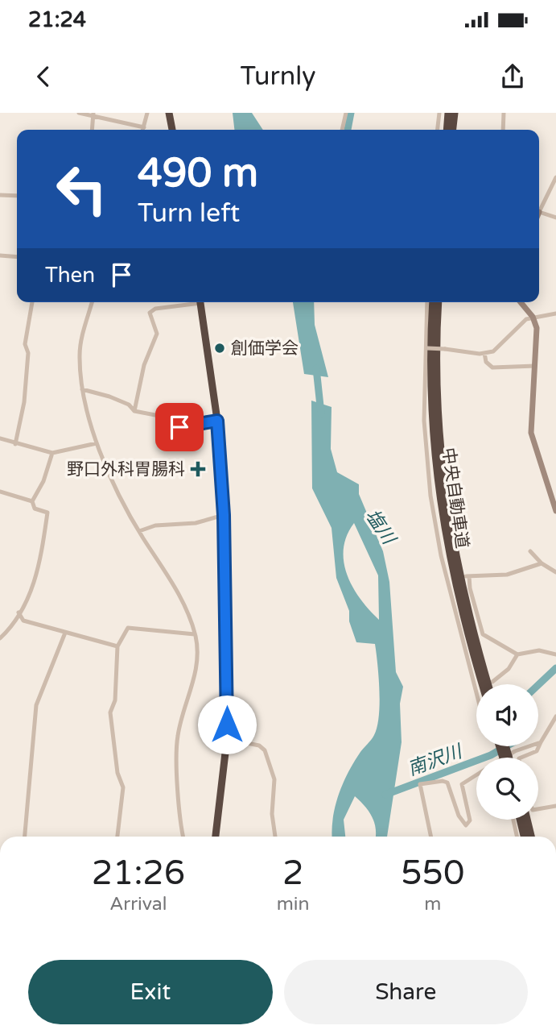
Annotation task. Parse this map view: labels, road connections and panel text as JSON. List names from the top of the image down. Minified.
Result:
{"streets":{"highway":["中央自動車道"]},"water":["塩川","南沢川"],"places":{"other":["創価学会"],"health":["野口外科胃腸科"]},"page":{"status":"21:24","header":"Turnly","turn":["490 m","Turn left"],"then":"Then","eta":["21:26","Arrival","2","min","550","m"],"buttons":["Exit","Share"]}}
